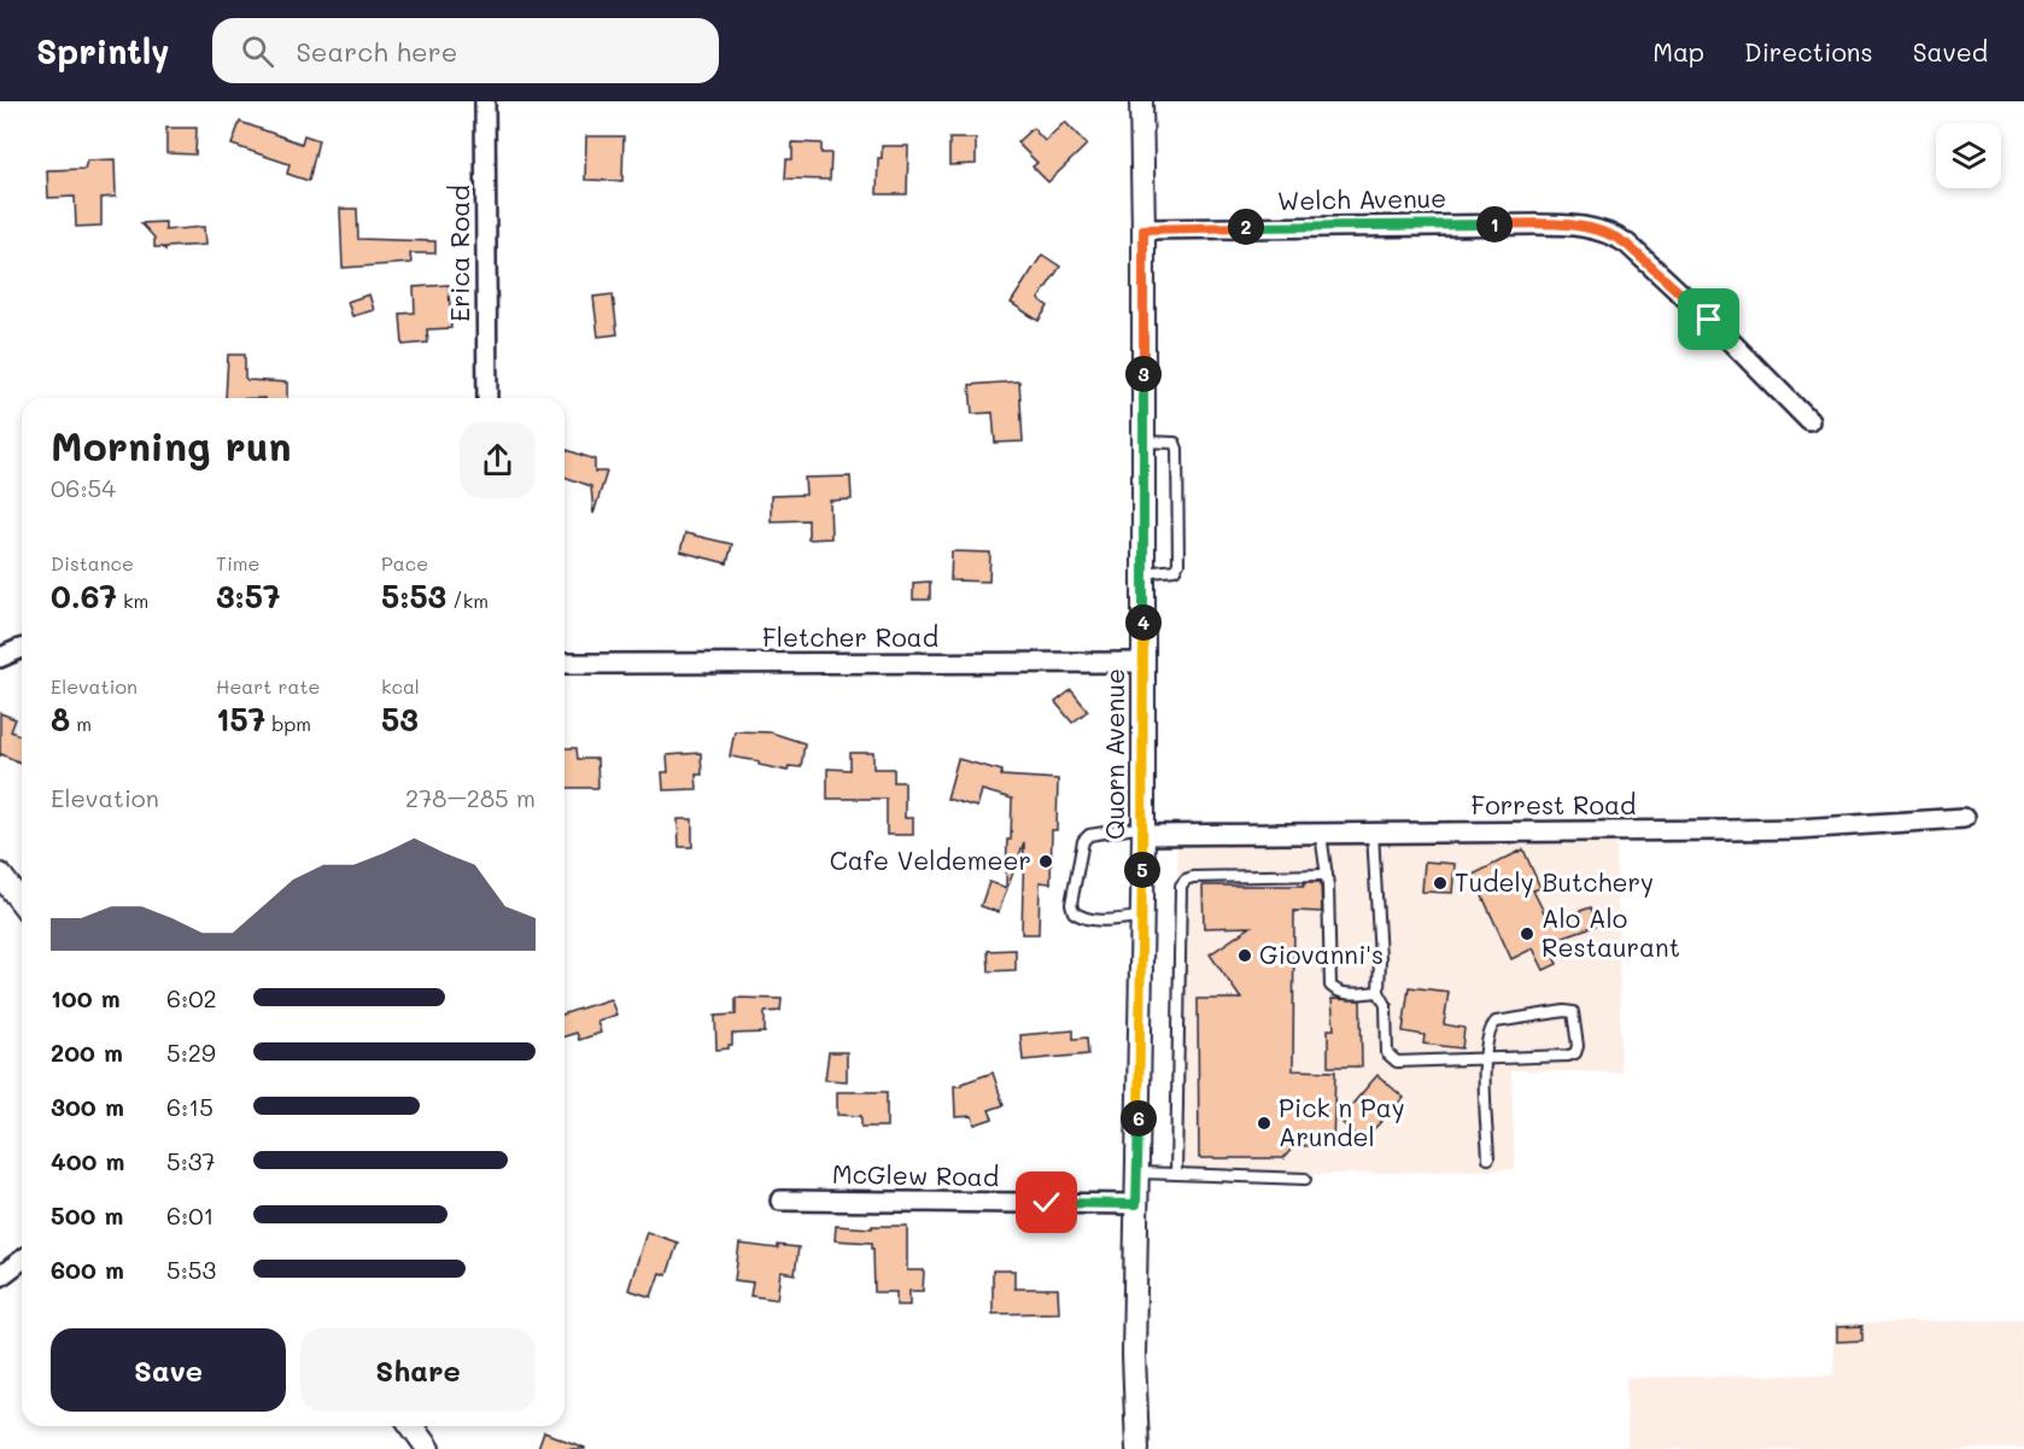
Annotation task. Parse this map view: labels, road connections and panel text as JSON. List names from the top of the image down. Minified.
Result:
{"streets":{"street":["Welch Avenue","Erica Road","Fletcher Road","Quorn Avenue","Forrest Road","McGlew Road"]},"crossings":[["Welch Avenue","Quorn Avenue"],["Fletcher Road","Quorn Avenue"],["Quorn Avenue","Forrest Road"],["Quorn Avenue","McGlew Road"]],"places":["Cafe Veldemeer","Tudely Butchery","Alo Alo Restaurant","Giovanni's","Pick n Pay Arundel"],"page":{"header":"Sprintly","search":"Search here","nav":["Map","Directions","Saved"],"pins":["1","2","3","4","5","6"],"heading":["Morning run","06:54"],"stats":[["Distance","0.67 km"],["Time","3:57"],["Pace","5:53 /km"],["Elevation","8 m"],["Heart rate","157 bpm"],["kcal","53"]],"chart":["Elevation","278–285 m"],"list":[{"name":"100 m","note":"6:02"},{"name":"200 m","note":"5:29"},{"name":"300 m","note":"6:15"},{"name":"400 m","note":"5:37"},{"name":"500 m","note":"6:01"},{"name":"600 m","note":"5:53"}],"buttons":["Save","Share"]}}
